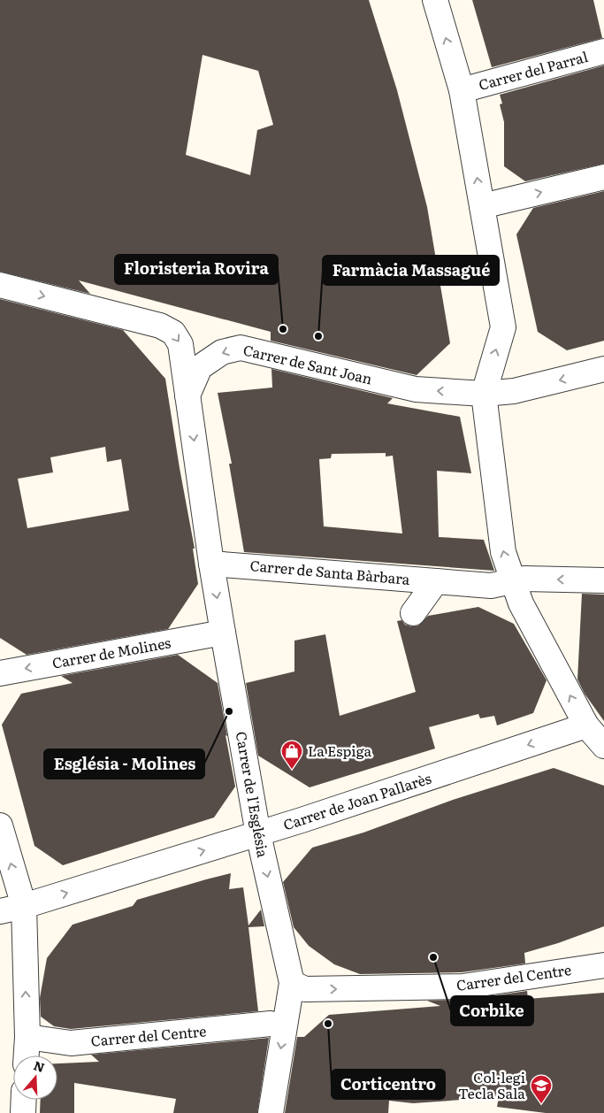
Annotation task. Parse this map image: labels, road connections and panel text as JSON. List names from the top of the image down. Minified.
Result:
{"streets":{"street":["Carrer del Parral","Carrer de Sant Joan","Carrer de Santa Bàrbara","Carrer de Molines","Carrer de l'Església","Carrer de Joan Pallarès","Carrer del Centre"]},"crossings":[["Carrer de Sant Joan","Carrer de l'Església"],["Carrer de Santa Bàrbara","Carrer de l'Església"],["Carrer de Molines","Carrer de l'Església"],["Carrer de l'Església","Carrer de Joan Pallarès"],["Carrer de l'Església","Carrer del Centre"]],"one_way":["Carrer de Sant Joan","Carrer de Molines","Carrer de l'Església","Carrer del Centre"],"places":{"other":["Floristeria Rovira","Farmàcia Massagué","Església - Molines","Corbike","Corticentro"],"shop":["La Espiga"],"school or university":["Col·legi Tecla Sala"]},"north":"top"}
